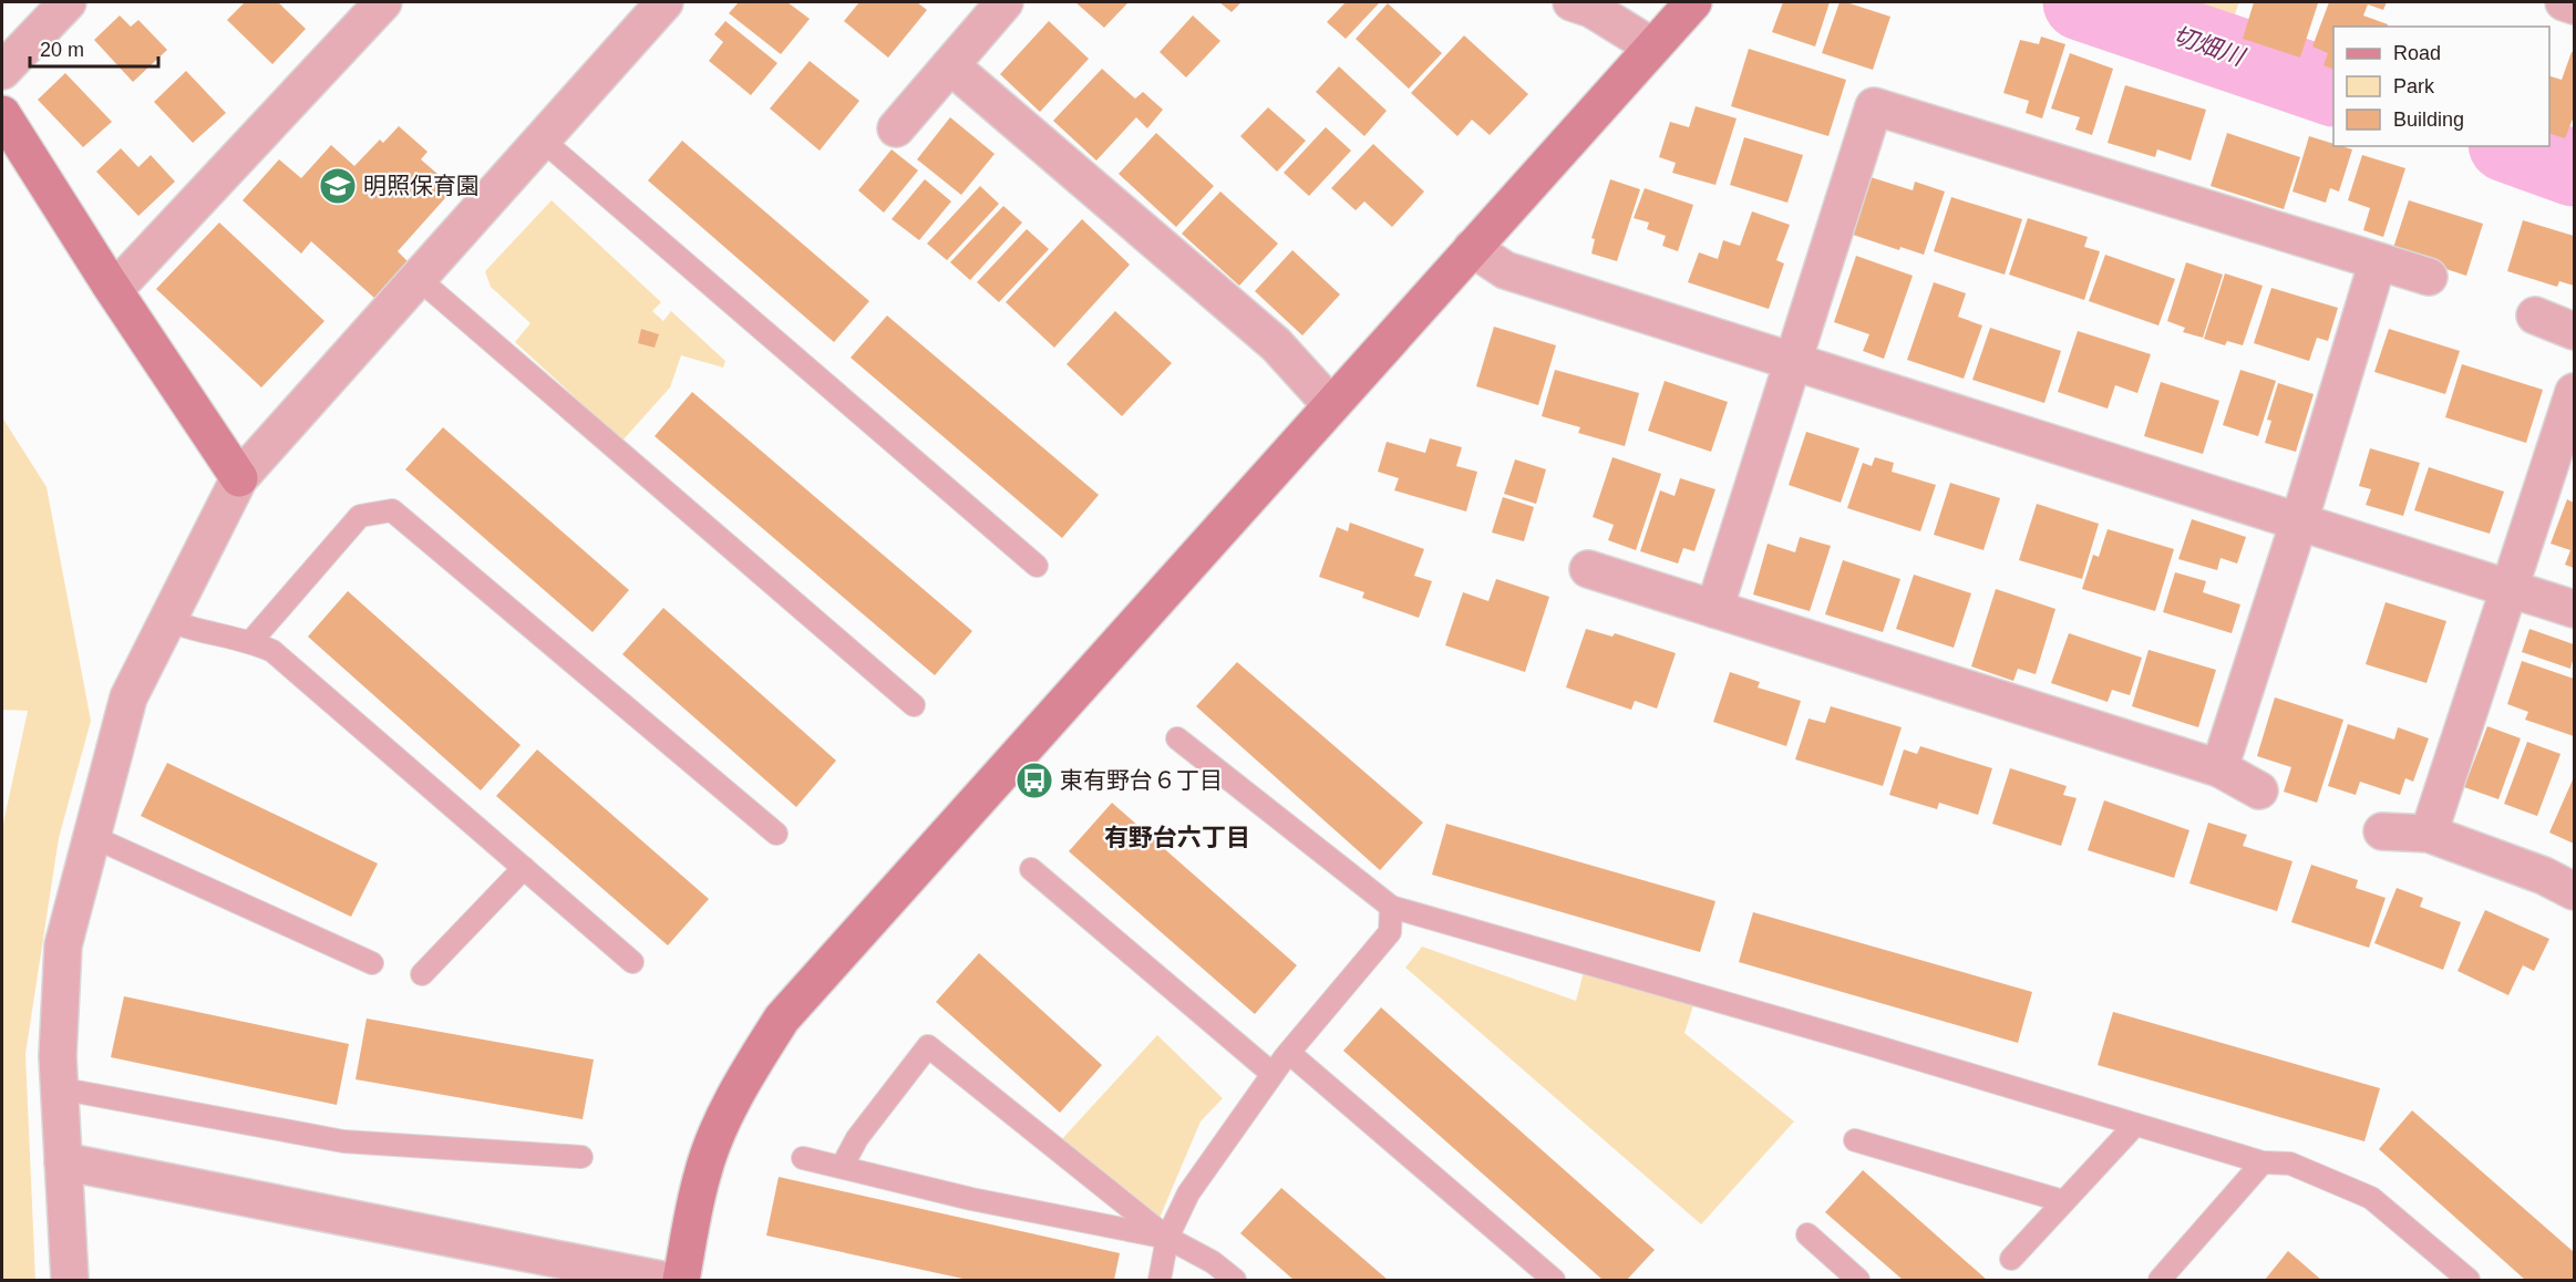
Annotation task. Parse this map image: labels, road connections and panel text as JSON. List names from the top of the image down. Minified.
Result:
{"districts":["有野台六丁目"],"water":["切畑川"],"places":{"school or university":["明照保育園"],"bus stop":["東有野台６丁目"]},"legend":["Road","Park","Building"],"scale_bar":"20 m"}
